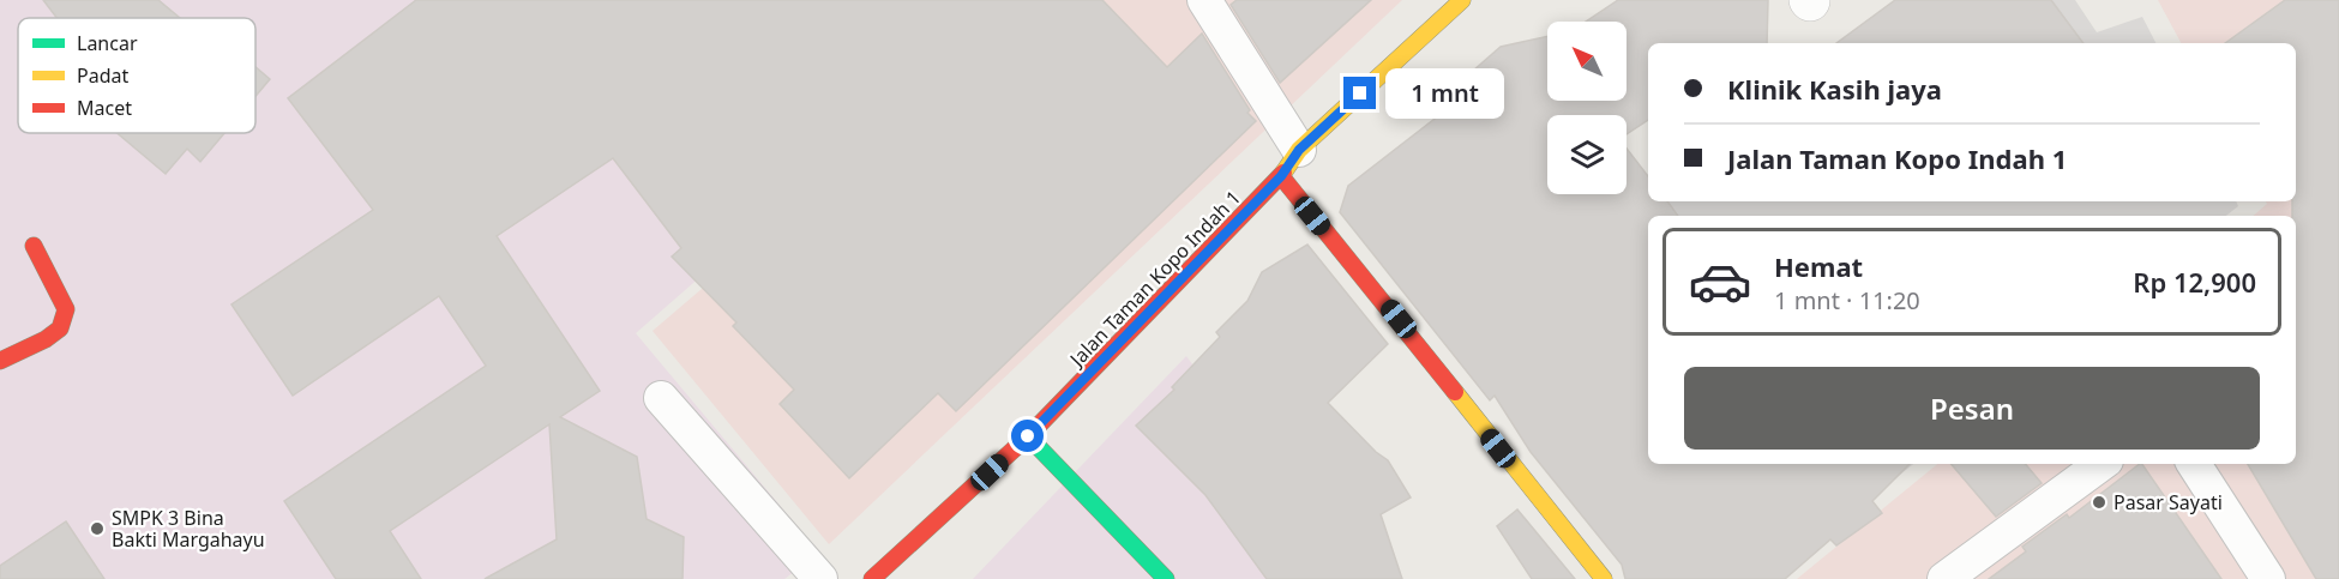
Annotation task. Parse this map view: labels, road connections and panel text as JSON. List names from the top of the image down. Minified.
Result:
{"streets":{"street":["Jalan Taman Kopo Indah 1"]},"places":["Pasar Sayati","SMPK 3 Bina Bakti Margahayu"],"legend":["Lancar","Padat","Macet"],"north":"top left","page":{"banner":["Klinik Kasih jaya","Jalan Taman Kopo Indah 1"],"bubble":"1 mnt","list":[{"name":"Hemat","note":"1 mnt · 11:20","value":"Rp 12,900"}],"buttons":"Pesan"}}
